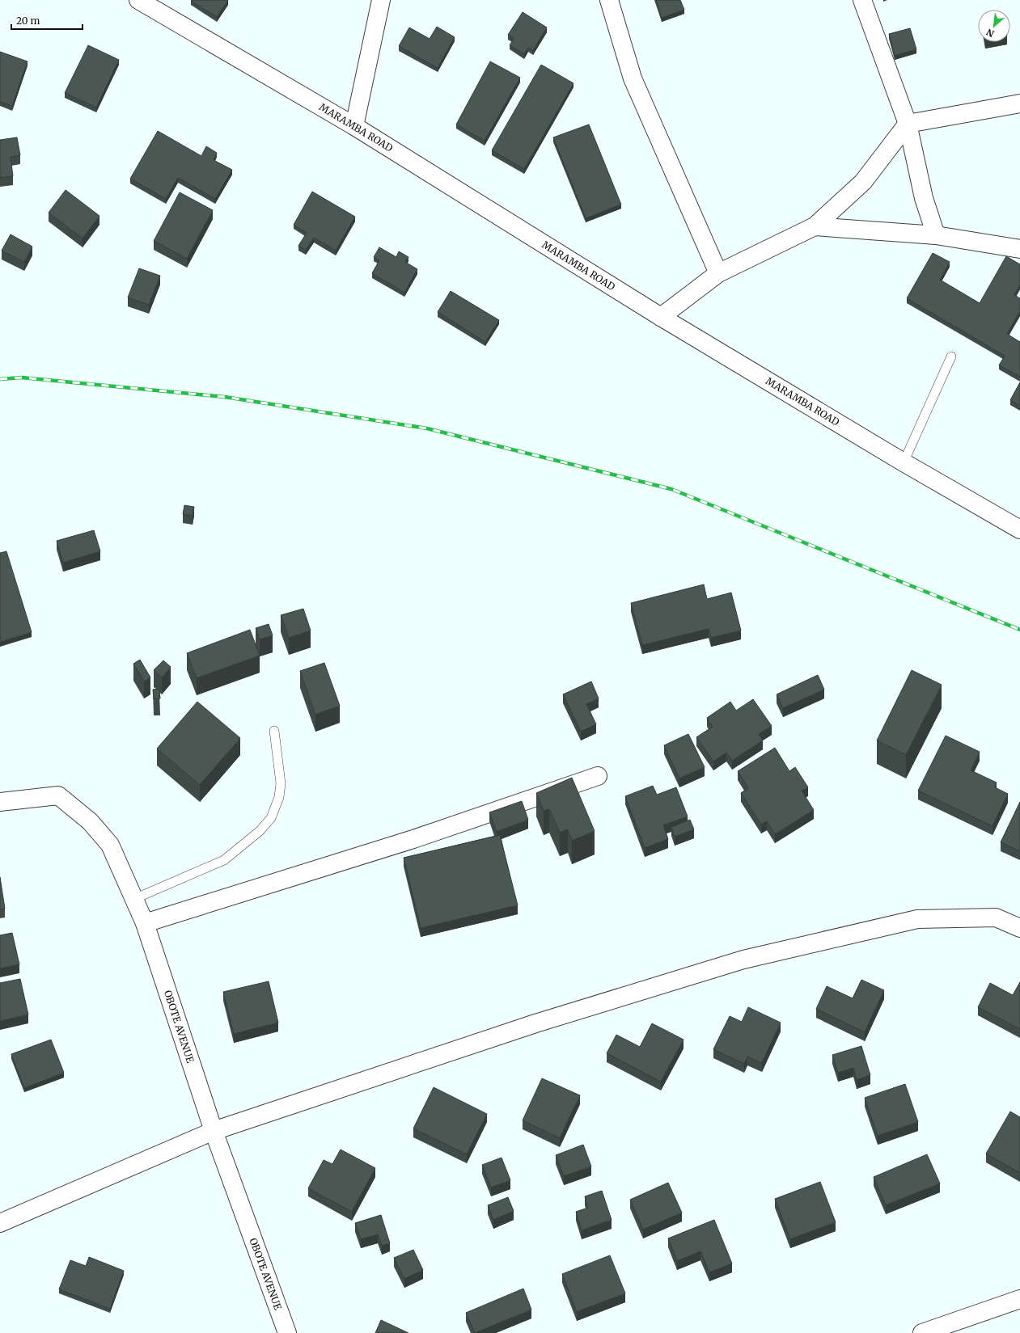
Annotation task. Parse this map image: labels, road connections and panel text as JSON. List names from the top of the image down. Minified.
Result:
{"streets":{"street":["MARAMBA ROAD","OBOTE AVENUE"]},"scale_bar":"20 m","north":"bottom left"}
